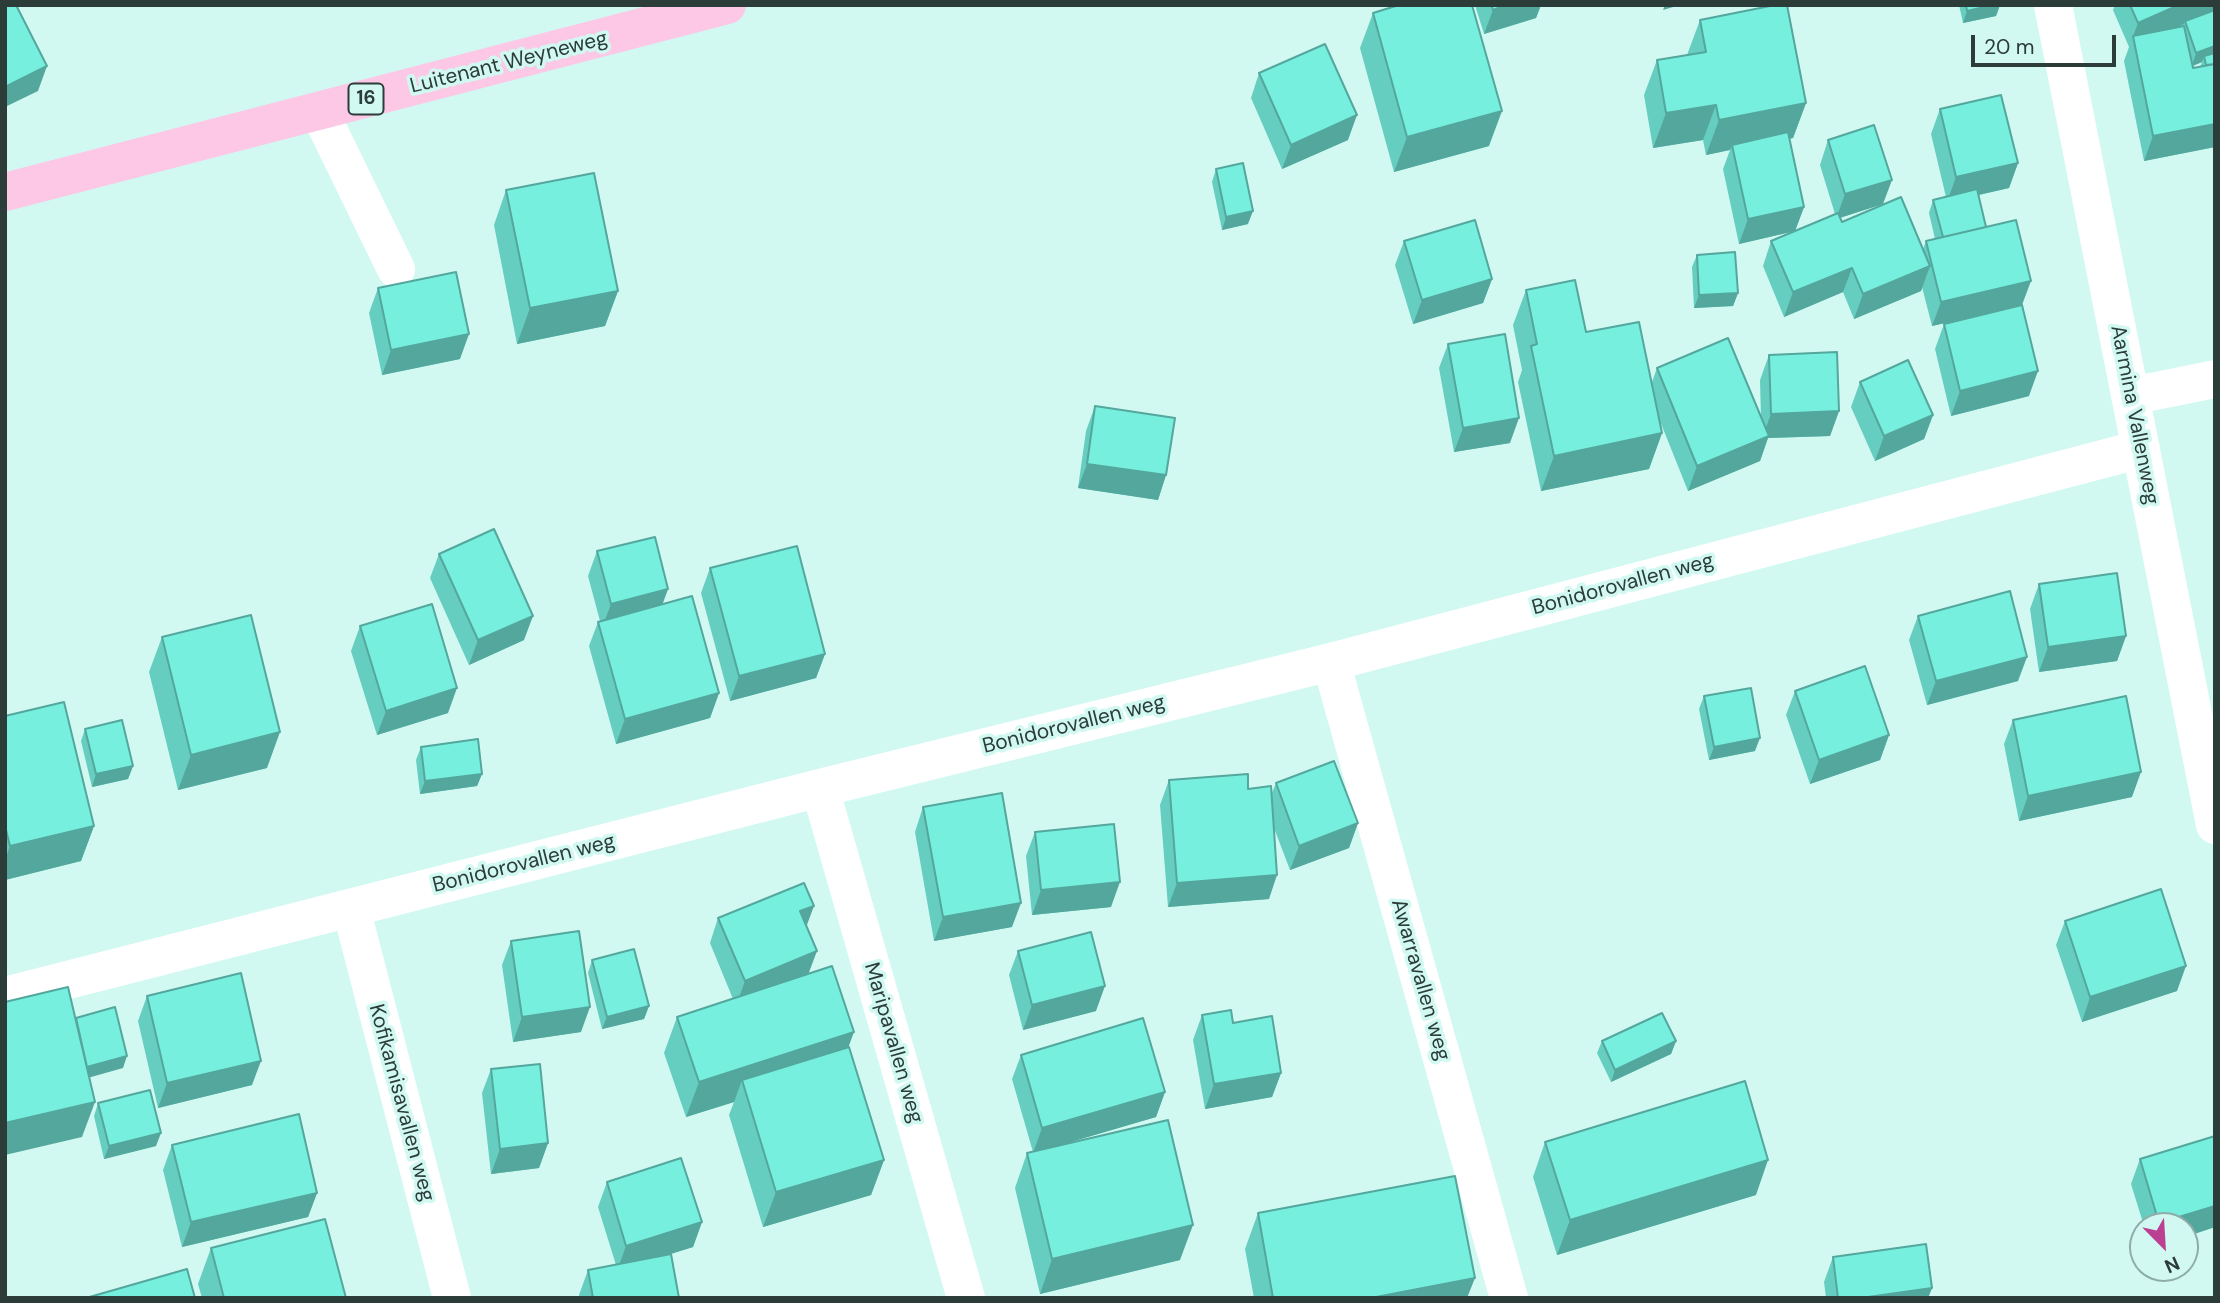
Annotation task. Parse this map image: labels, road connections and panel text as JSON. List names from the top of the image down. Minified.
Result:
{"streets":{"main road":["Luitenant Weyneweg","16"],"street":["Aarmina Vallenweg","Bonidorovallen weg","Awarravallen weg","Maripavallen weg","Kofikamisavallen weg"]},"crossings":[["Aarmina Vallenweg","Bonidorovallen weg"],["Bonidorovallen weg","Awarravallen weg"],["Bonidorovallen weg","Maripavallen weg"],["Bonidorovallen weg","Kofikamisavallen weg"]],"scale_bar":"20 m","north":"bottom right"}
